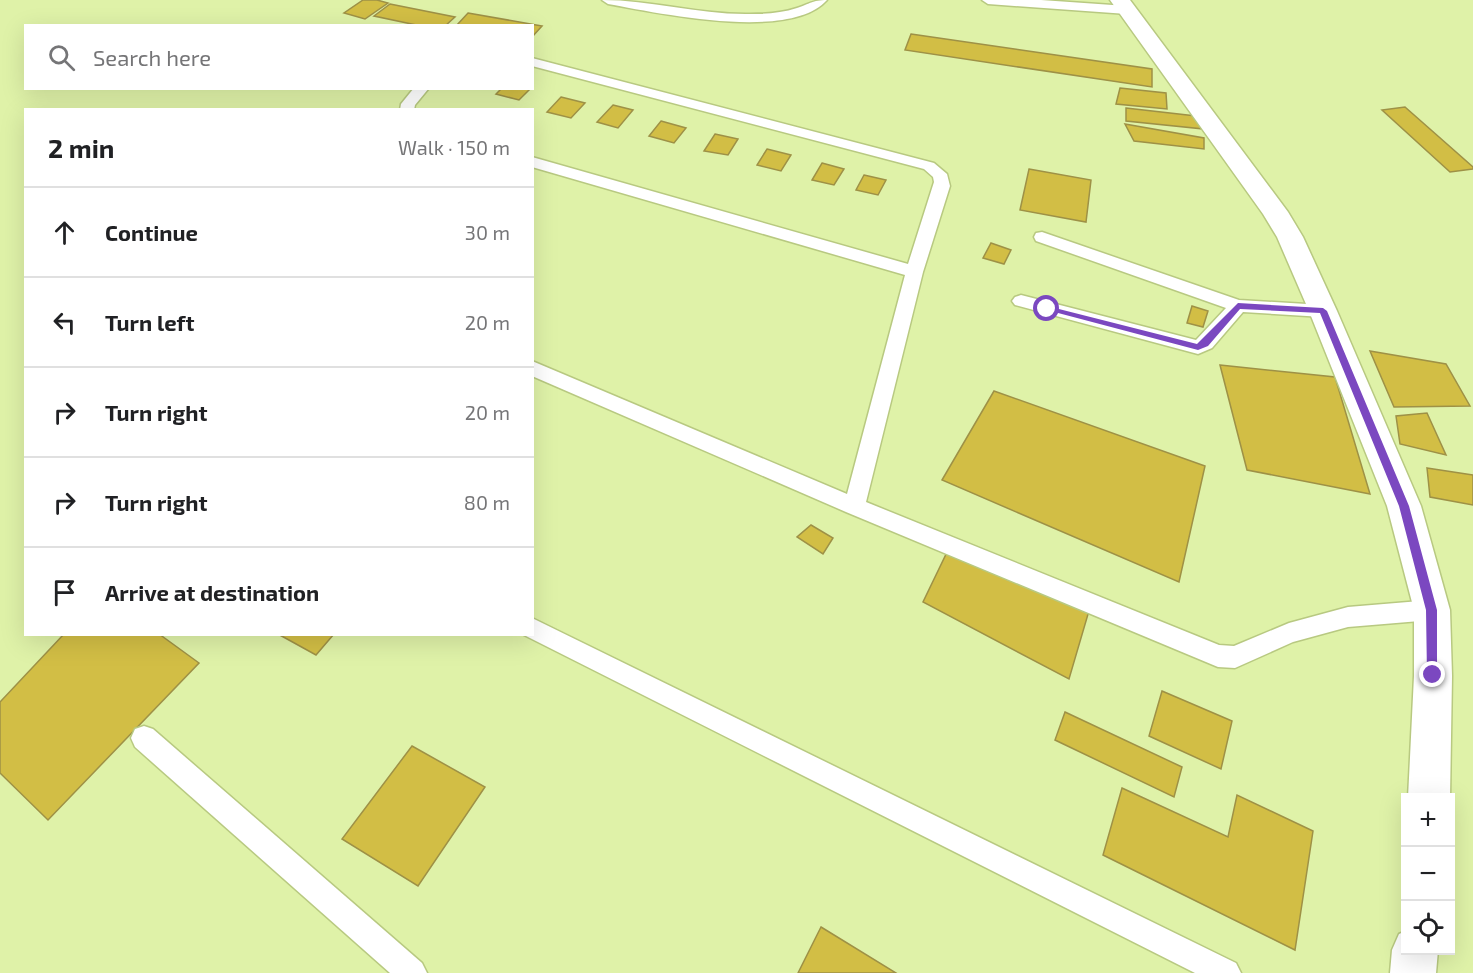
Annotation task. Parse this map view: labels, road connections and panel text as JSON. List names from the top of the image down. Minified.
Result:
{"page":{"search":"Search here","heading":["2 min","Walk · 150 m"],"list":[["Continue","30 m"],["Turn left","20 m"],["Turn right","20 m"],["Turn right","80 m"],"Arrive at destination"],"map_buttons":["+","−"]}}
